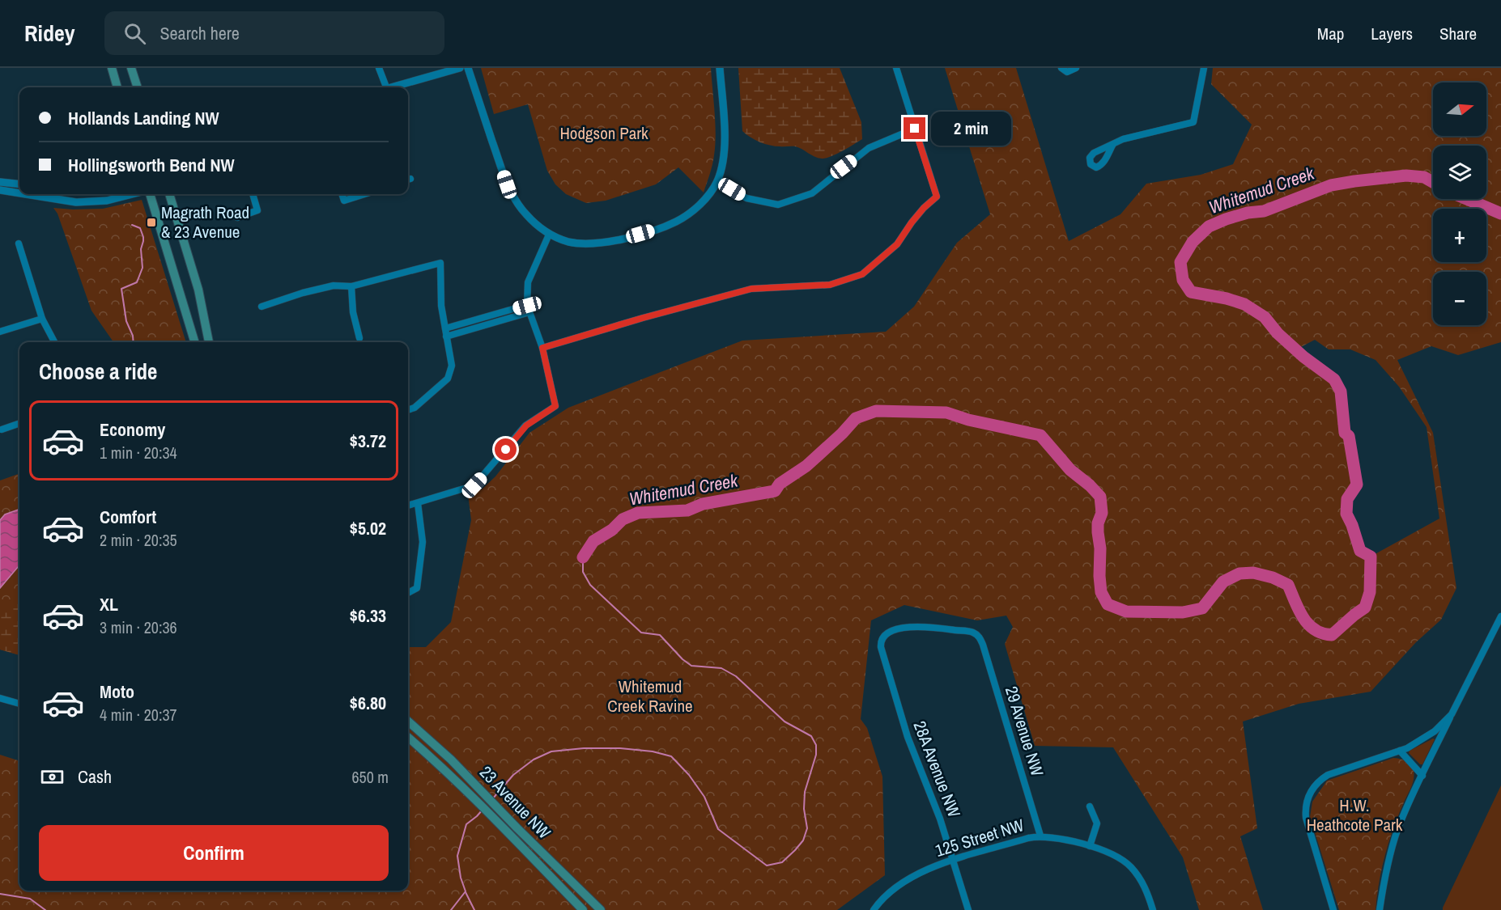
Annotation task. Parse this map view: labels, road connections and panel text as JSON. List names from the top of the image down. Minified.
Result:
{"streets":{"main road":["23 Avenue NW"],"street":["29 Avenue NW","28A Avenue NW","125 Street NW"]},"crossings":[["29 Avenue NW","28A Avenue NW"],["29 Avenue NW","125 Street NW"],["28A Avenue NW","125 Street NW"]],"water":["Whitemud Creek"],"parks":["Hodgson Park","Whitemud Creek Ravine","H.W. Heathcote Park"],"places":{"transit":["Magrath Road & 23 Avenue"]},"north":"right","page":{"header":"Ridey","search":"Search here","nav":["Map","Layers","Share"],"map_buttons":["+","−"],"banner":["Hollands Landing NW","Hollingsworth Bend NW"],"bubble":"2 min","heading":"Choose a ride","list":[{"name":"Economy","note":"1 min · 20:34","value":"$3.72"},{"name":"Comfort","note":"2 min · 20:35","value":"$5.02"},{"name":"XL","note":"3 min · 20:36","value":"$6.33"},{"name":"Moto","note":"4 min · 20:37","value":"$6.80"}],"pay":["Cash","650 m"],"buttons":"Confirm"}}
